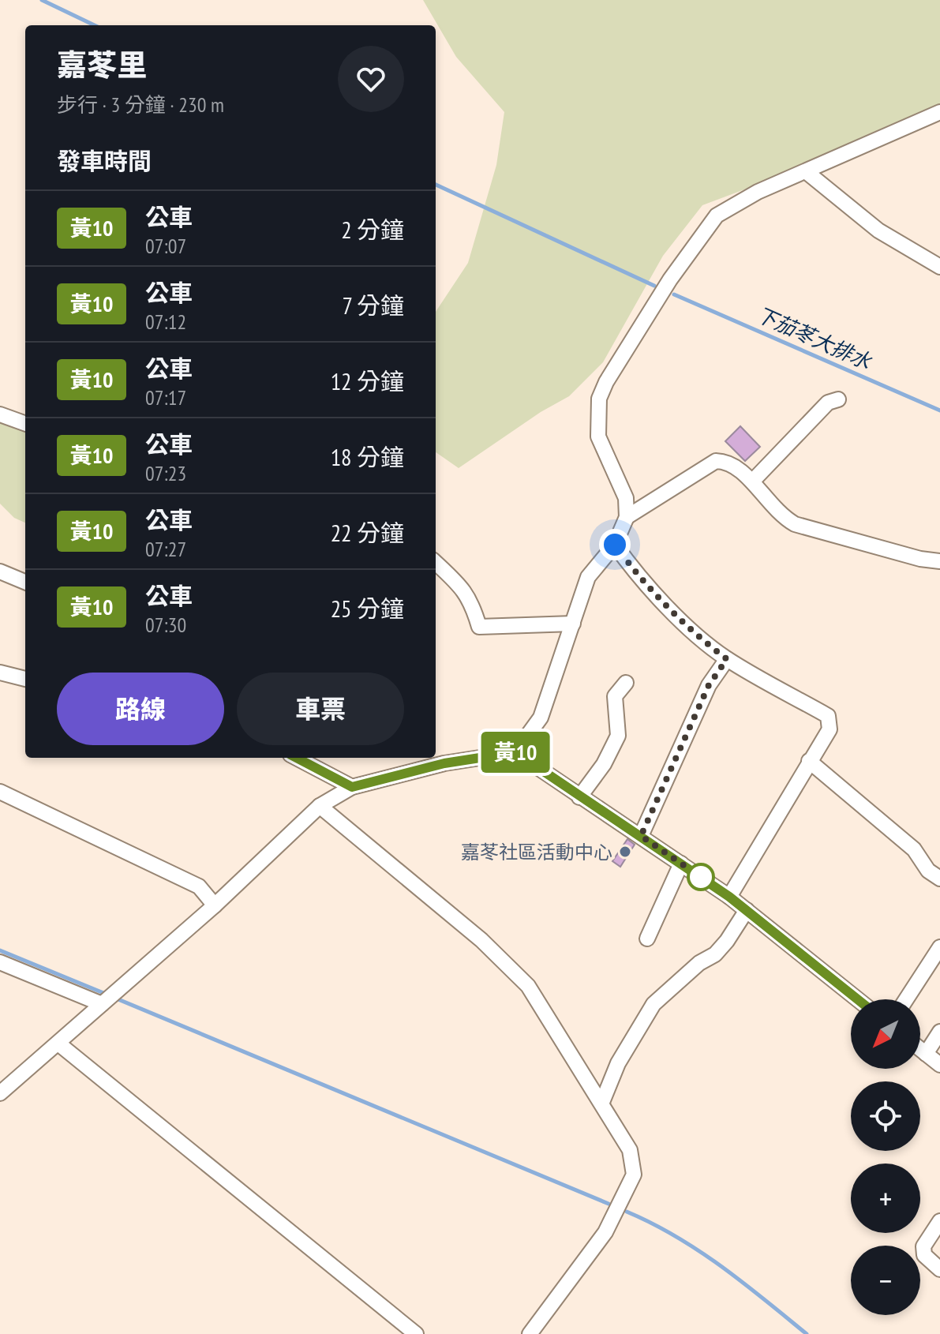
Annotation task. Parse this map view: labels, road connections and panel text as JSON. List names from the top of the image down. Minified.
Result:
{"water":["下茄苳大排水"],"places":["嘉苳社區活動中心"],"lines":["bus line 黃10"],"north":"bottom left","page":{"on_map":"黃10","heading":[["嘉苳里","步行 · 3 分鐘 · 230 m"],"發車時間"],"list":[{"mark":"黃10","name":"公車","note":"07:07","value":"2 分鐘"},{"mark":"黃10","name":"公車","note":"07:12","value":"7 分鐘"},{"mark":"黃10","name":"公車","note":"07:17","value":"12 分鐘"},{"mark":"黃10","name":"公車","note":"07:23","value":"18 分鐘"},{"mark":"黃10","name":"公車","note":"07:27","value":"22 分鐘"},{"mark":"黃10","name":"公車","note":"07:30","value":"25 分鐘"}],"buttons":["路線","車票"],"map_buttons":["+","−"]}}
